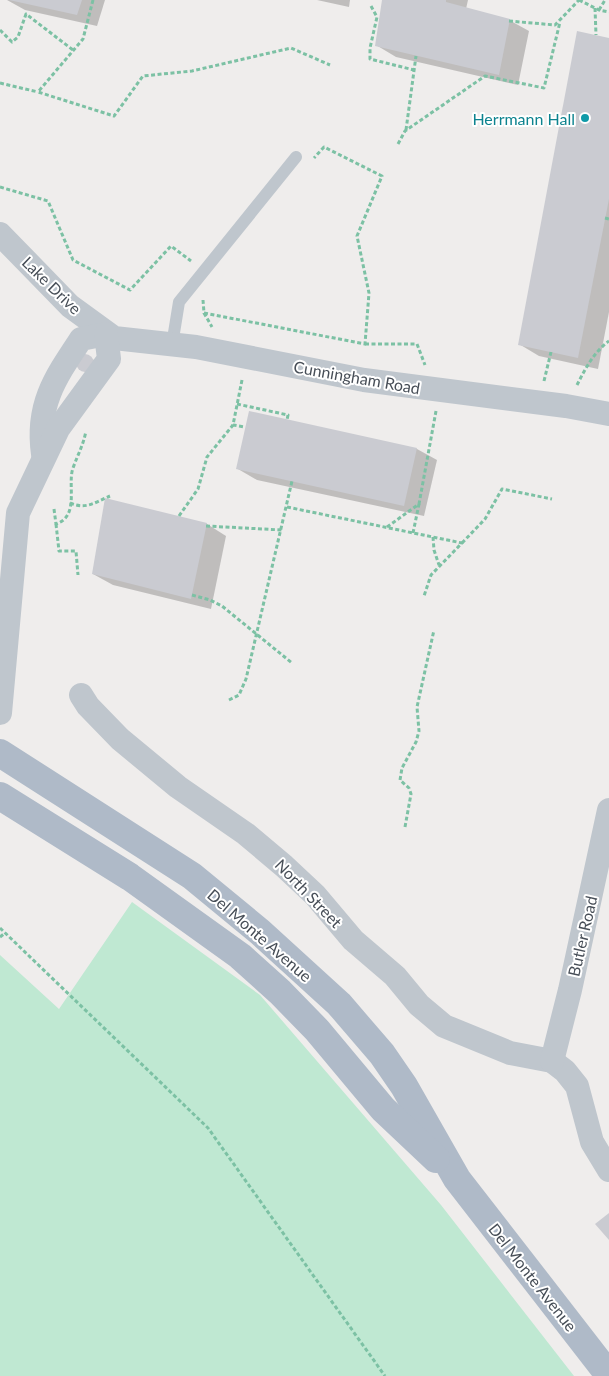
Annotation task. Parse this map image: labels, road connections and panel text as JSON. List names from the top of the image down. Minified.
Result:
{"streets":{"main road":["Del Monte Avenue"],"street":["Lake Drive","Cunningham Road","North Street","Butler Road"]},"crossings":[["Lake Drive","Cunningham Road"],["North Street","Butler Road"]],"places":["Herrmann Hall"]}
